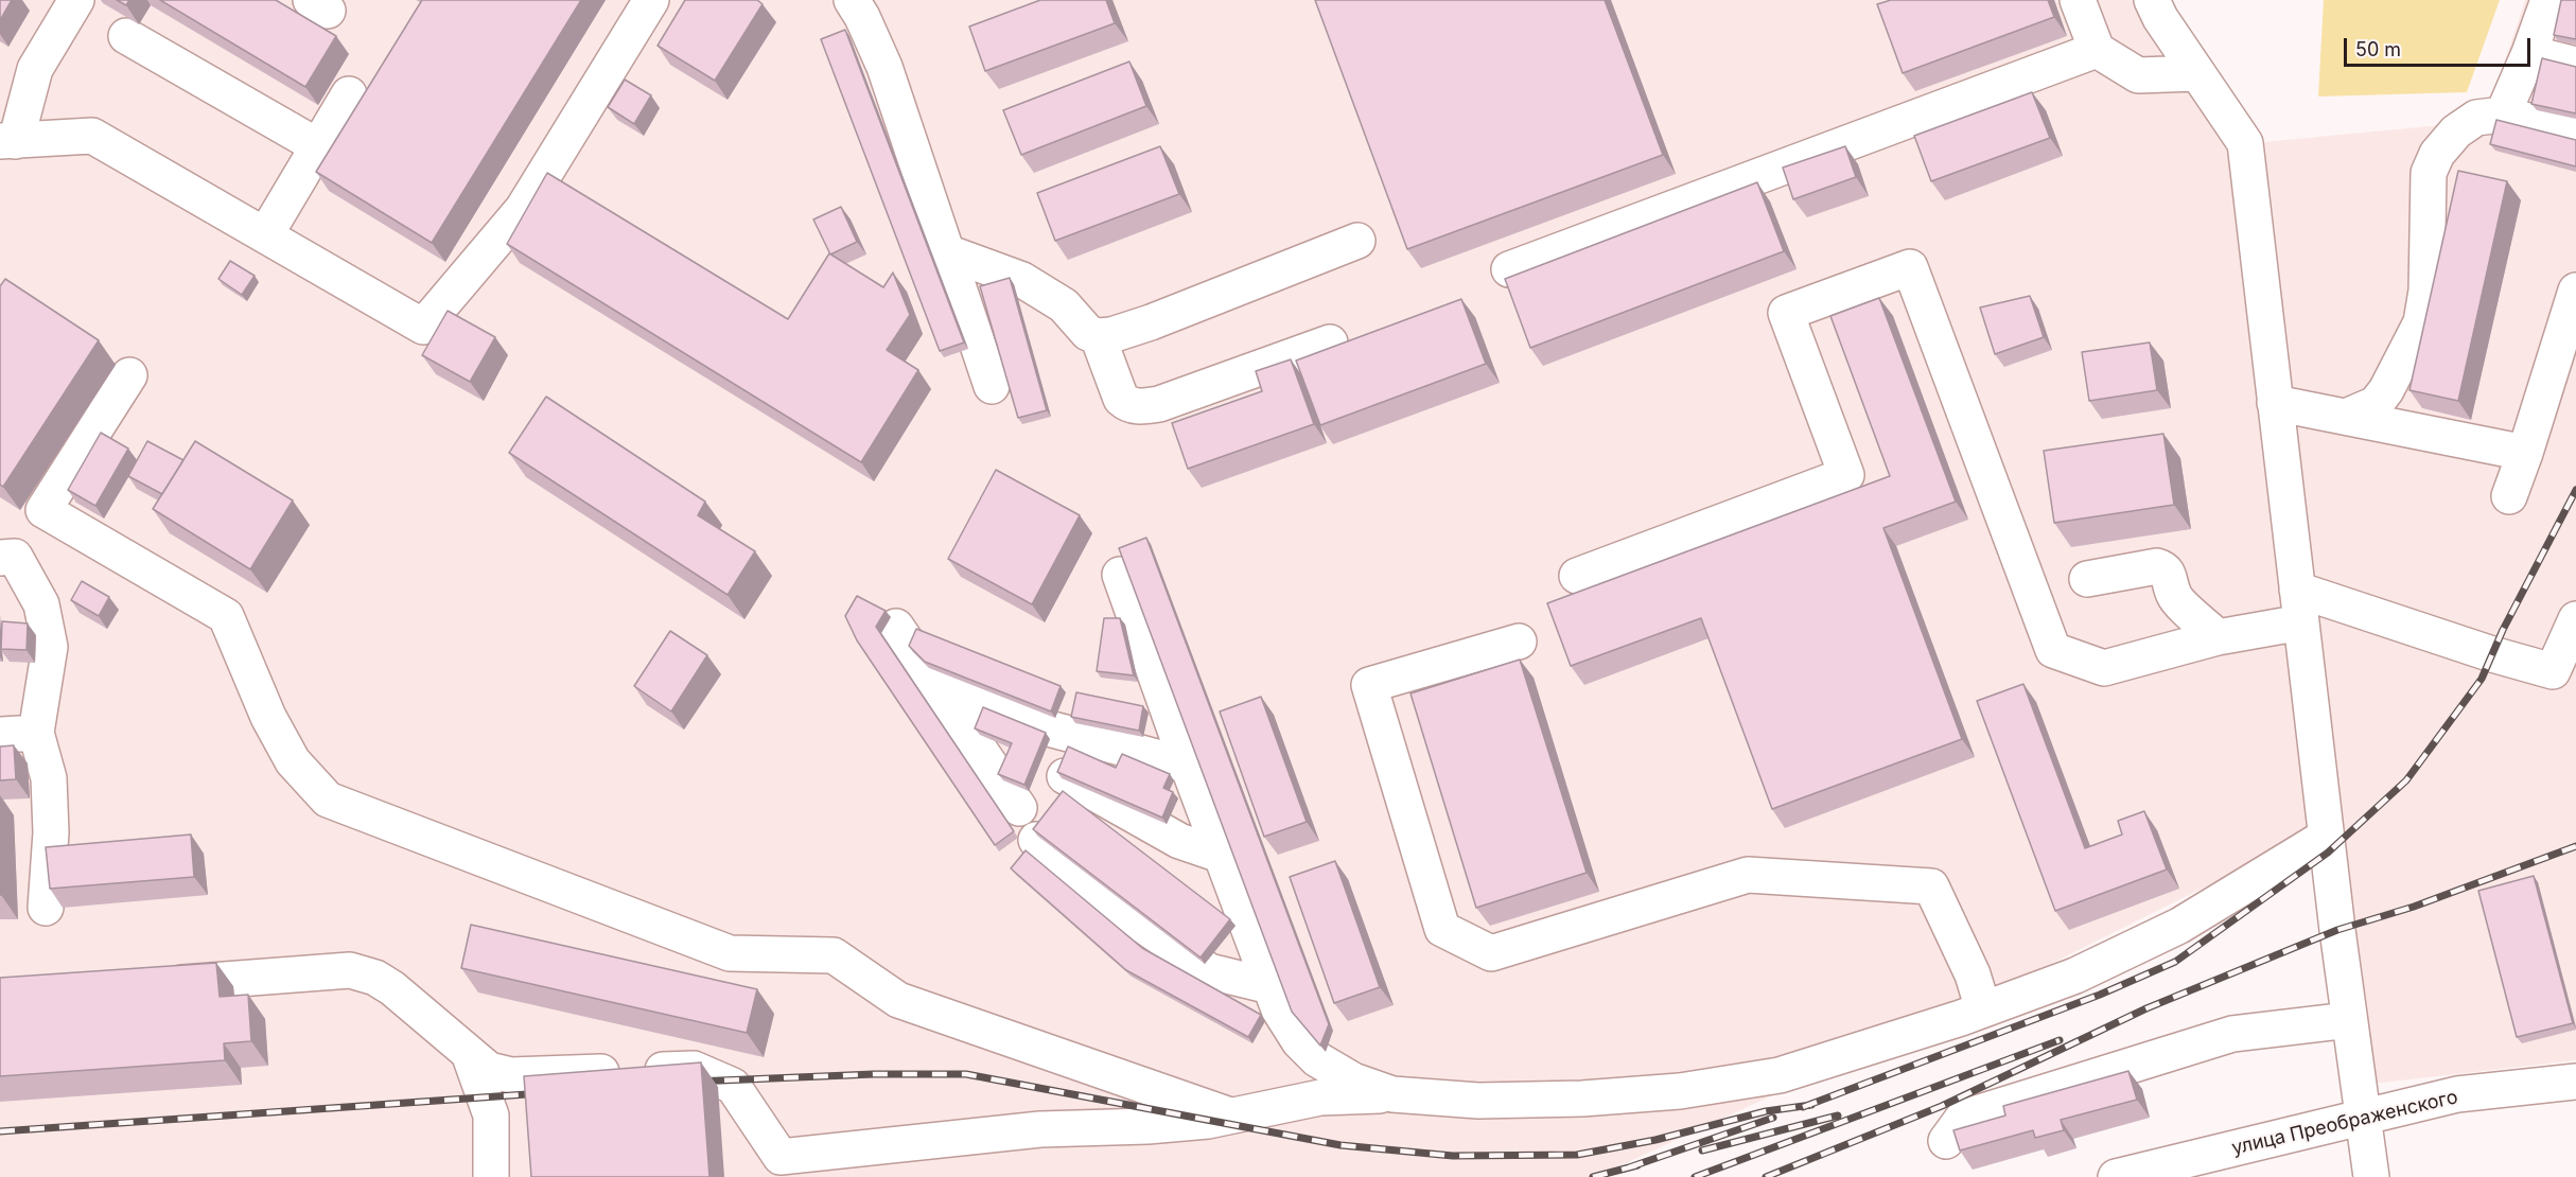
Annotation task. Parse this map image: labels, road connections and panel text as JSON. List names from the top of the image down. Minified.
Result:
{"streets":{"street":["улица Преображенского"]},"scale_bar":"50 m"}
